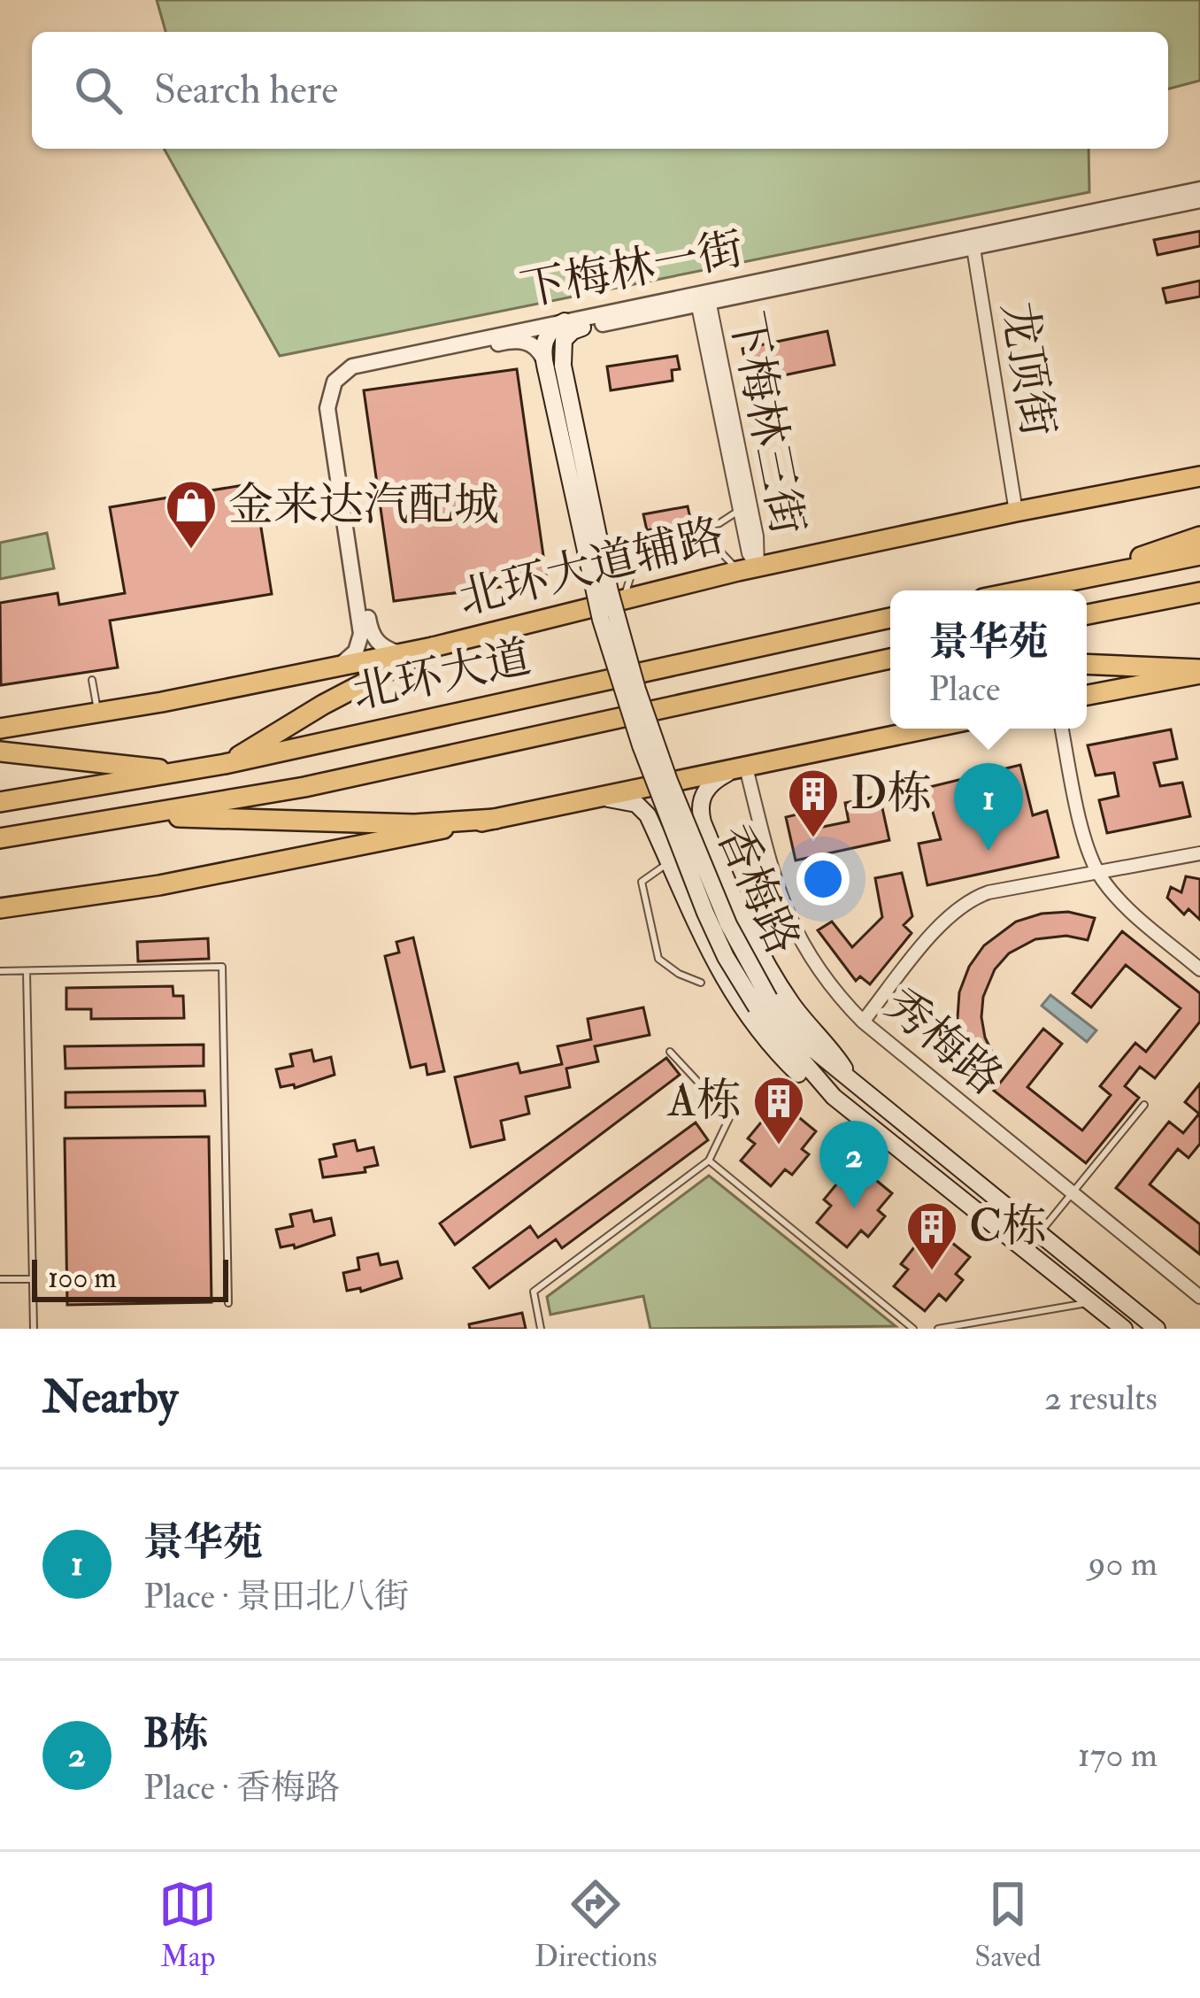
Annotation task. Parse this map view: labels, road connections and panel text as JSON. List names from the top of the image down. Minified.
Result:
{"streets":{"main road":["北环大道辅路","北环大道","香梅路"],"street":["下梅林一街","龙顶街","下梅林三街","秀梅路"]},"crossings":[["下梅林一街","龙顶街"],["下梅林一街","下梅林三街"],["下梅林一街","香梅路"],["龙顶街","北环大道辅路"],["下梅林三街","北环大道辅路"]],"places":{"shop":["金来达汽配城"],"building":["D栋","A栋","C栋"]},"scale_bar":"100 m","page":{"search":"Search here","popup":["景华苑","Place"],"pins":["1","2"],"scale":"100 m","heading":["Nearby","2 results"],"list":[{"mark":"1","name":"景华苑","note":"Place · 景田北八街","value":"90 m"},{"mark":"2","name":"B栋","note":"Place · 香梅路","value":"170 m"}],"nav":["Map","Directions","Saved"]}}
